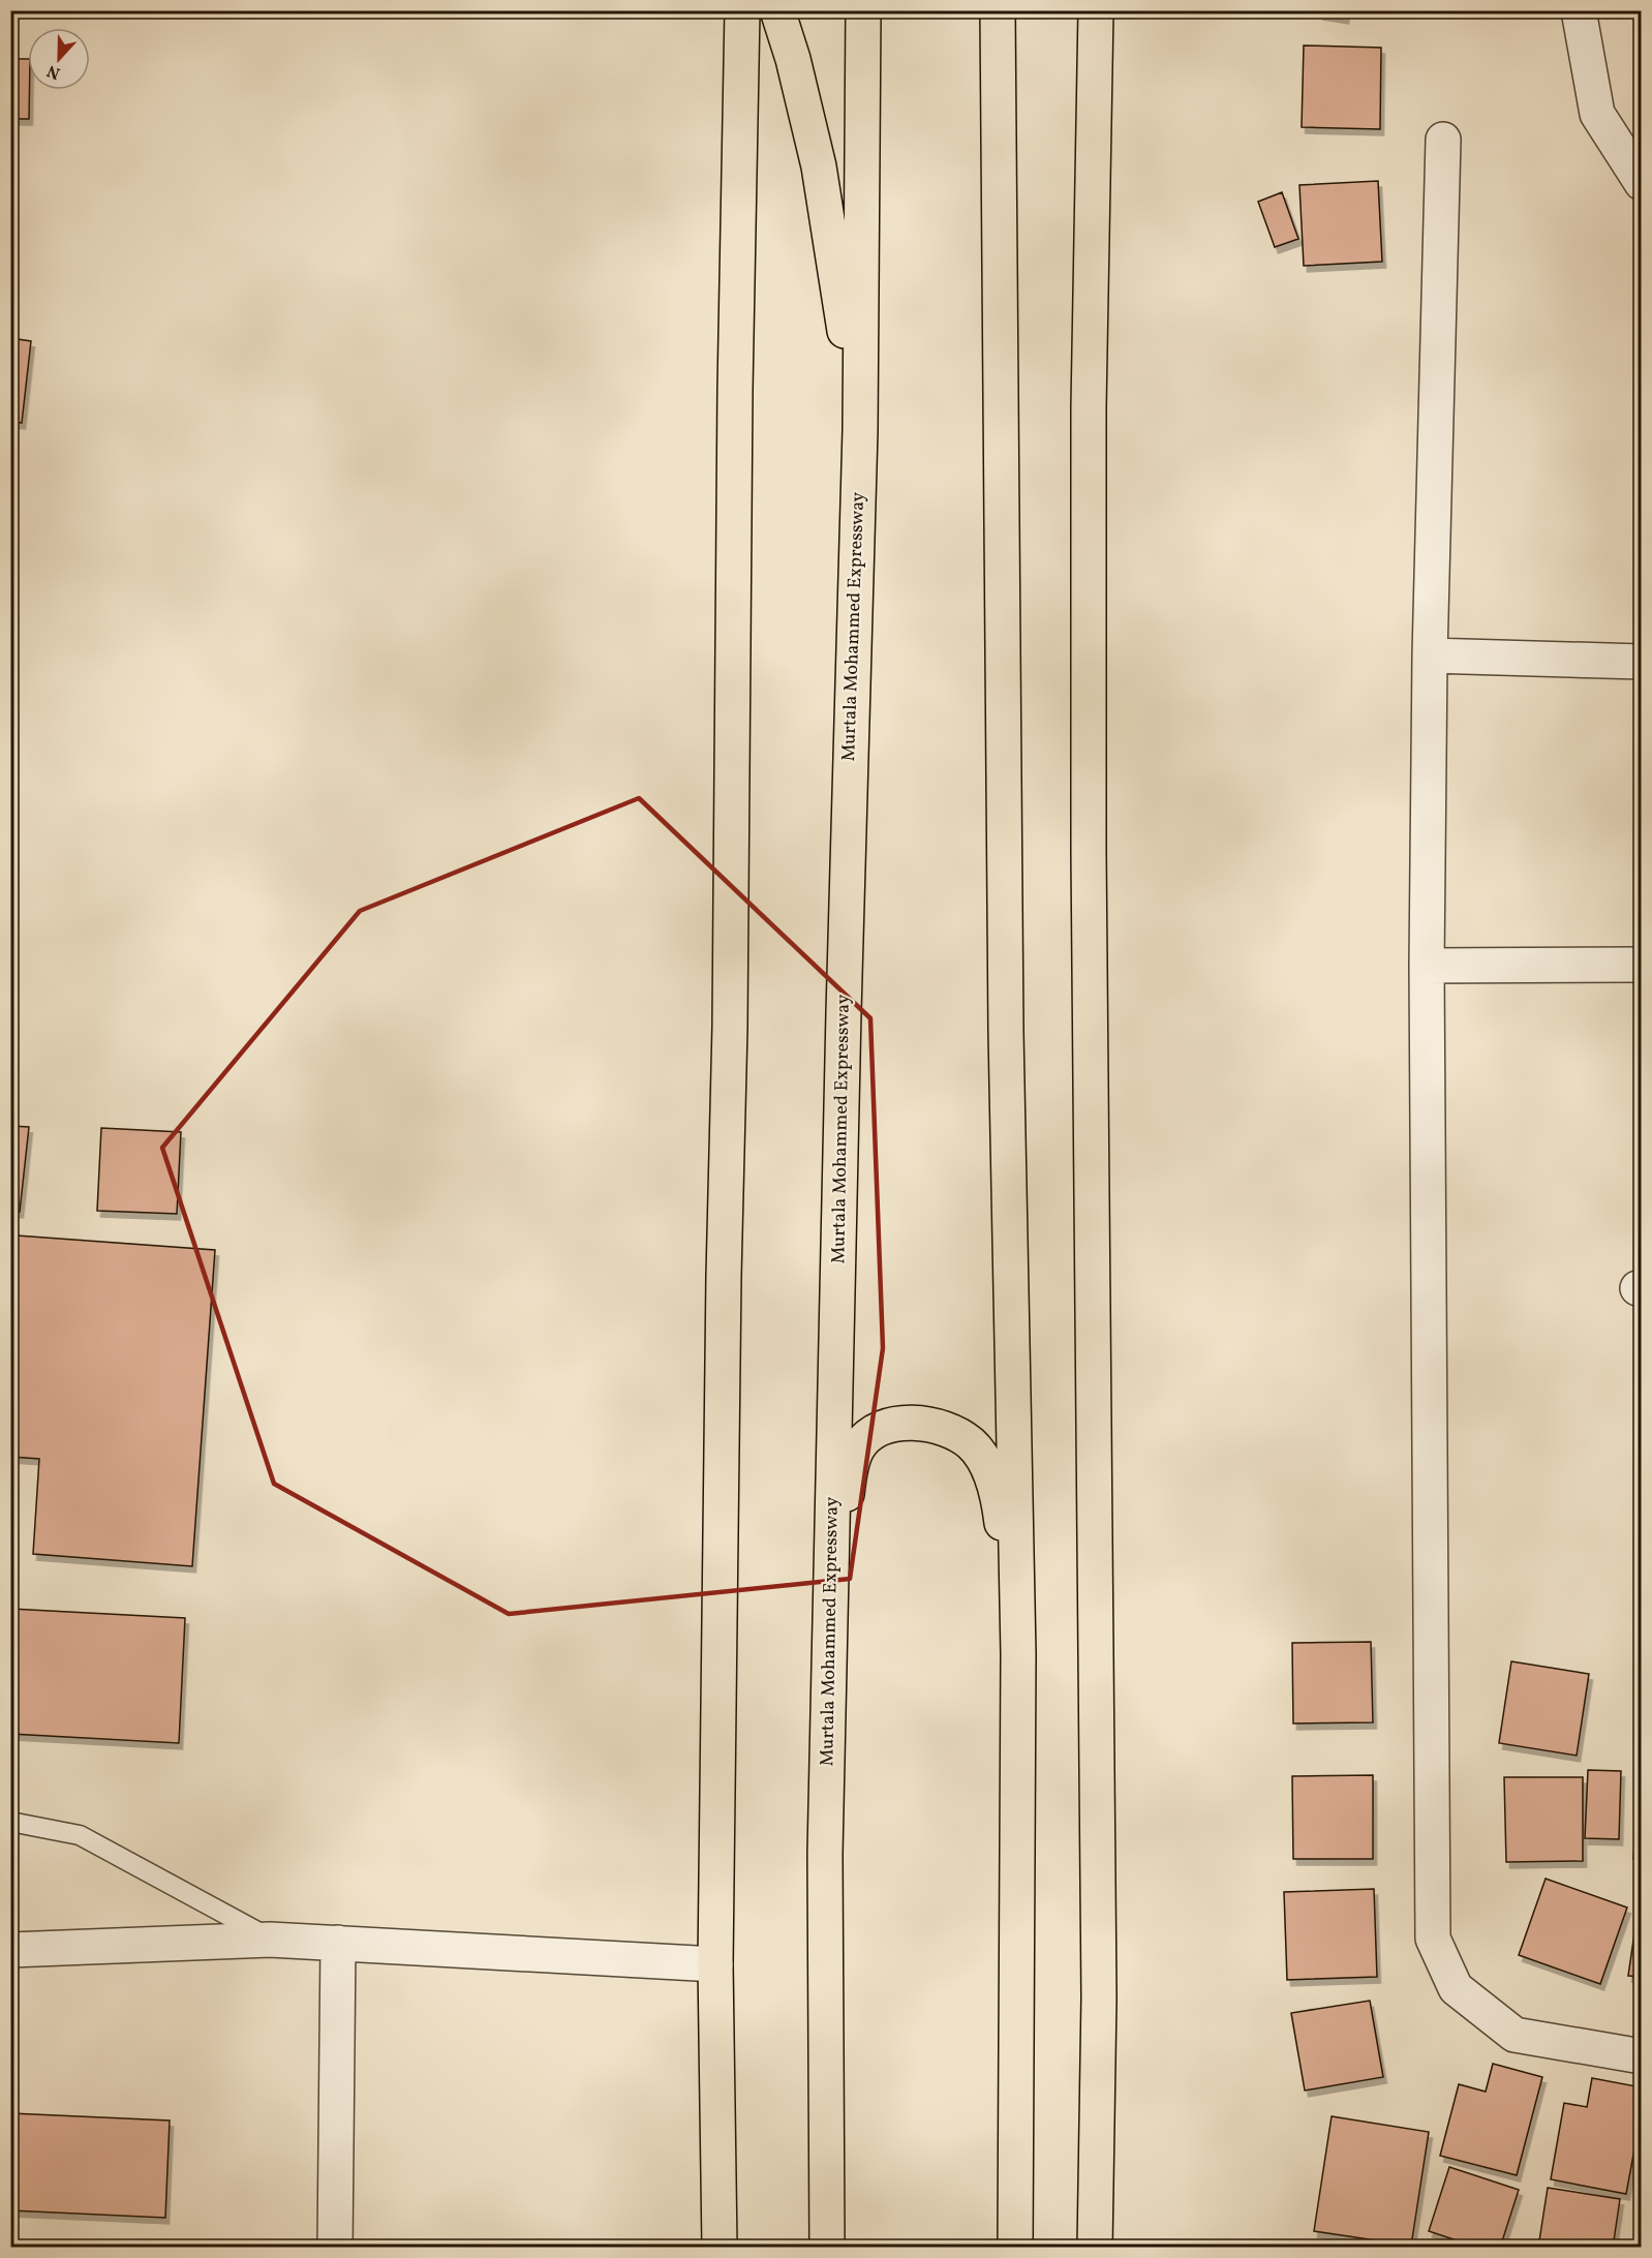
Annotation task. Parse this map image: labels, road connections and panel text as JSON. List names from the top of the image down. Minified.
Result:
{"streets":{"main road":["Murtala Mohammed Expressway"]},"north":"bottom"}
